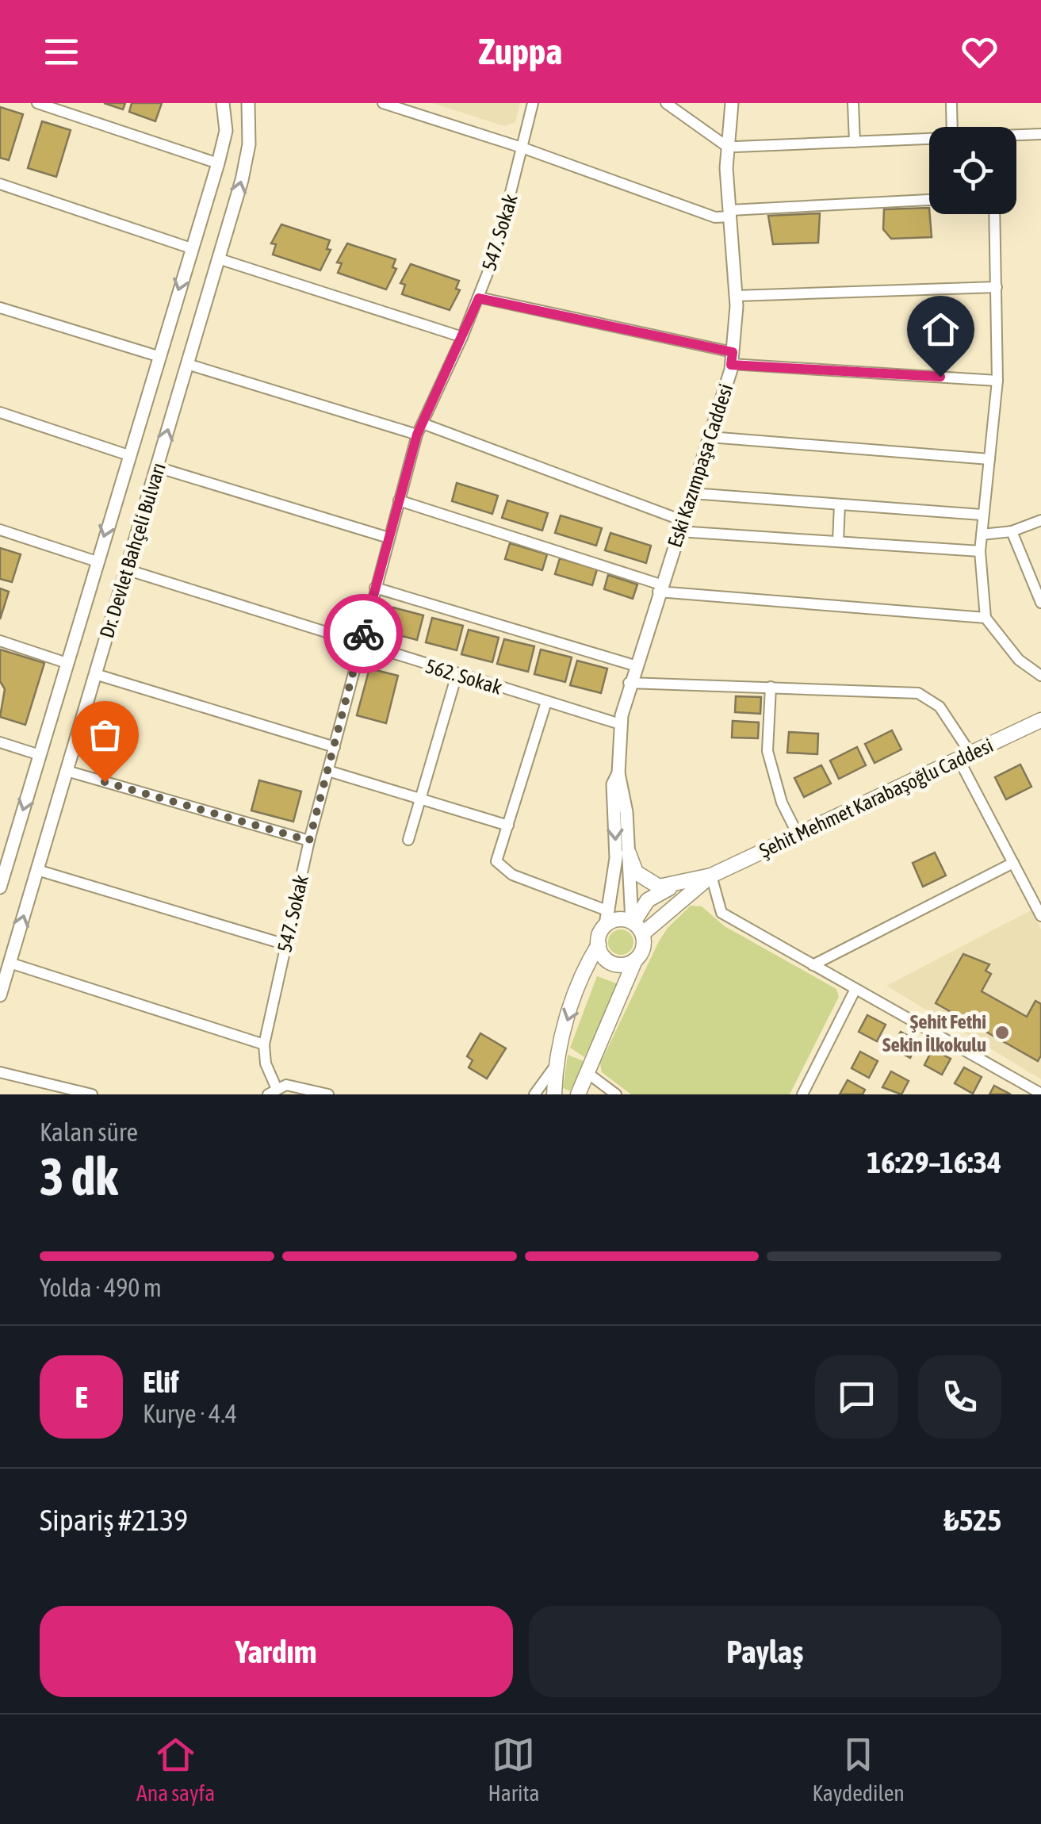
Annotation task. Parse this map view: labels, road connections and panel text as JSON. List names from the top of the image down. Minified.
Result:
{"streets":{"main road":["Şehit Mehmet Karabaşoğlu Caddesi"],"street":["547. Sokak","Eski Kazımpaşa Caddesi","Dr. Devlet Bahçeli Bulvarı","562. Sokak"]},"crossings":[["547. Sokak","562. Sokak"],["Eski Kazımpaşa Caddesi","562. Sokak"],["Eski Kazımpaşa Caddesi","Şehit Mehmet Karabaşoğlu Caddesi"],["Dr. Devlet Bahçeli Bulvarı","562. Sokak"]],"places":["Şehit Fethi Sekin İlkokulu"],"page":{"header":"Zuppa","heading":["3 dk","Kalan süre","16:29–16:34"],"panel":["Elif","Kurye · 4.4","Sipariş #2139","₺525"],"bar":"Yolda · 490 m","round":"E","buttons":["Yardım","Paylaş"],"tabs":["Ana sayfa","Harita","Kaydedilen"]}}
